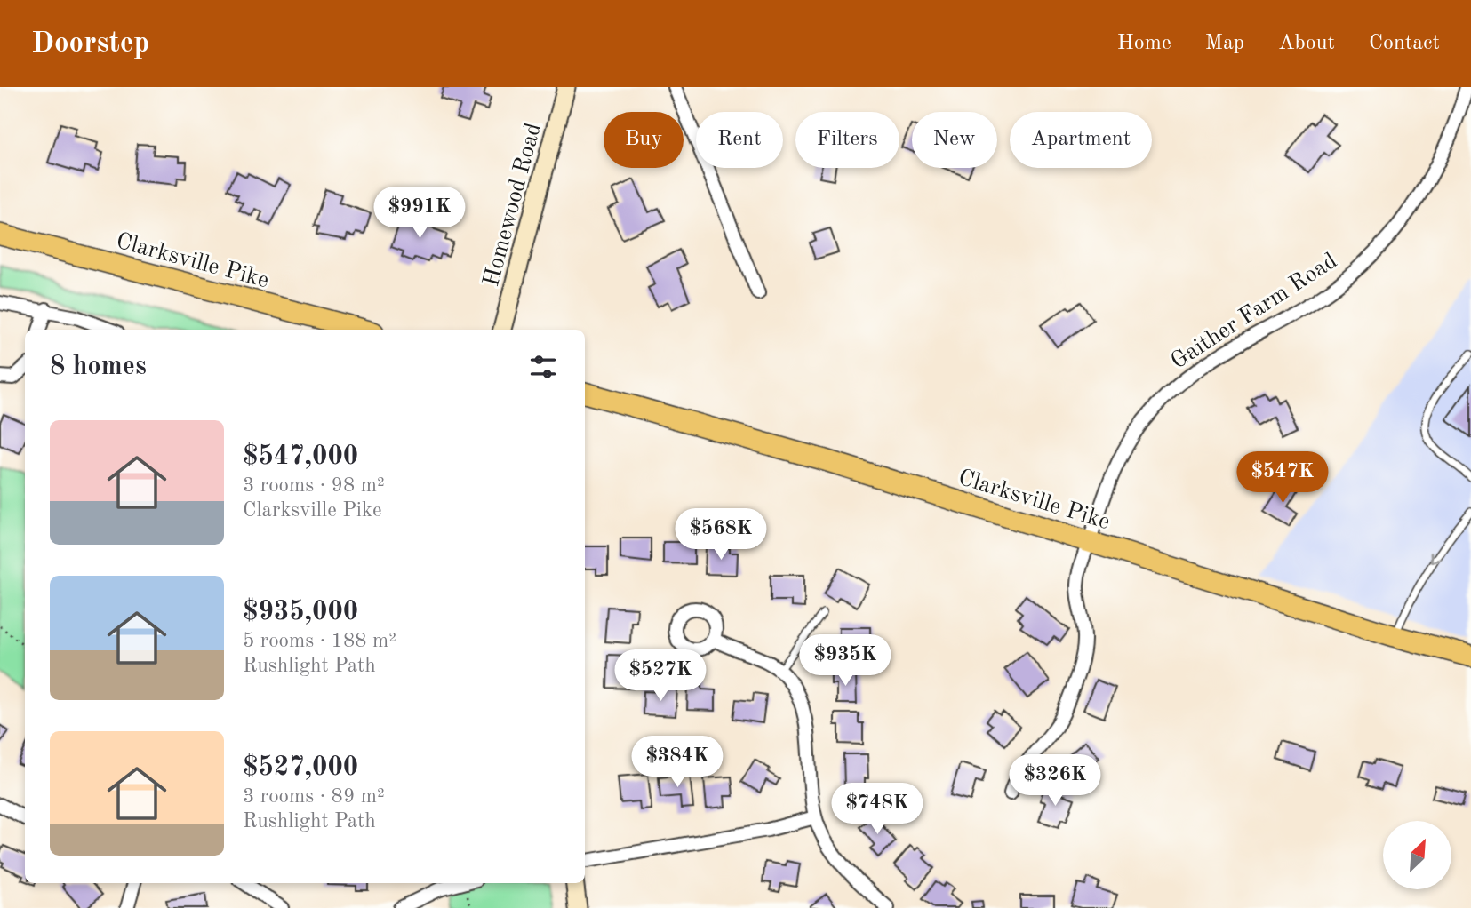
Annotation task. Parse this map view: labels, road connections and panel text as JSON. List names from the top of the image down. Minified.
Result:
{"streets":{"main road":["Clarksville Pike"],"street":["Homewood Road","Gaither Farm Road"]},"crossings":[["Clarksville Pike","Gaither Farm Road"]],"north":"top right","page":{"header":"Doorstep","nav":["Home","Map","About","Contact"],"chip":["Buy","Rent","Filters","New","Apartment"],"price":["$991K","$547K","$568K","$935K","$527K","$384K","$326K","$748K"],"heading":"8 homes","list":[{"name":"$547,000","note":"3 rooms · 98 m² · Clarksville Pike"},{"name":"$935,000","note":"5 rooms · 188 m² · Rushlight Path"},{"name":"$527,000","note":"3 rooms · 89 m² · Rushlight Path"}]}}
